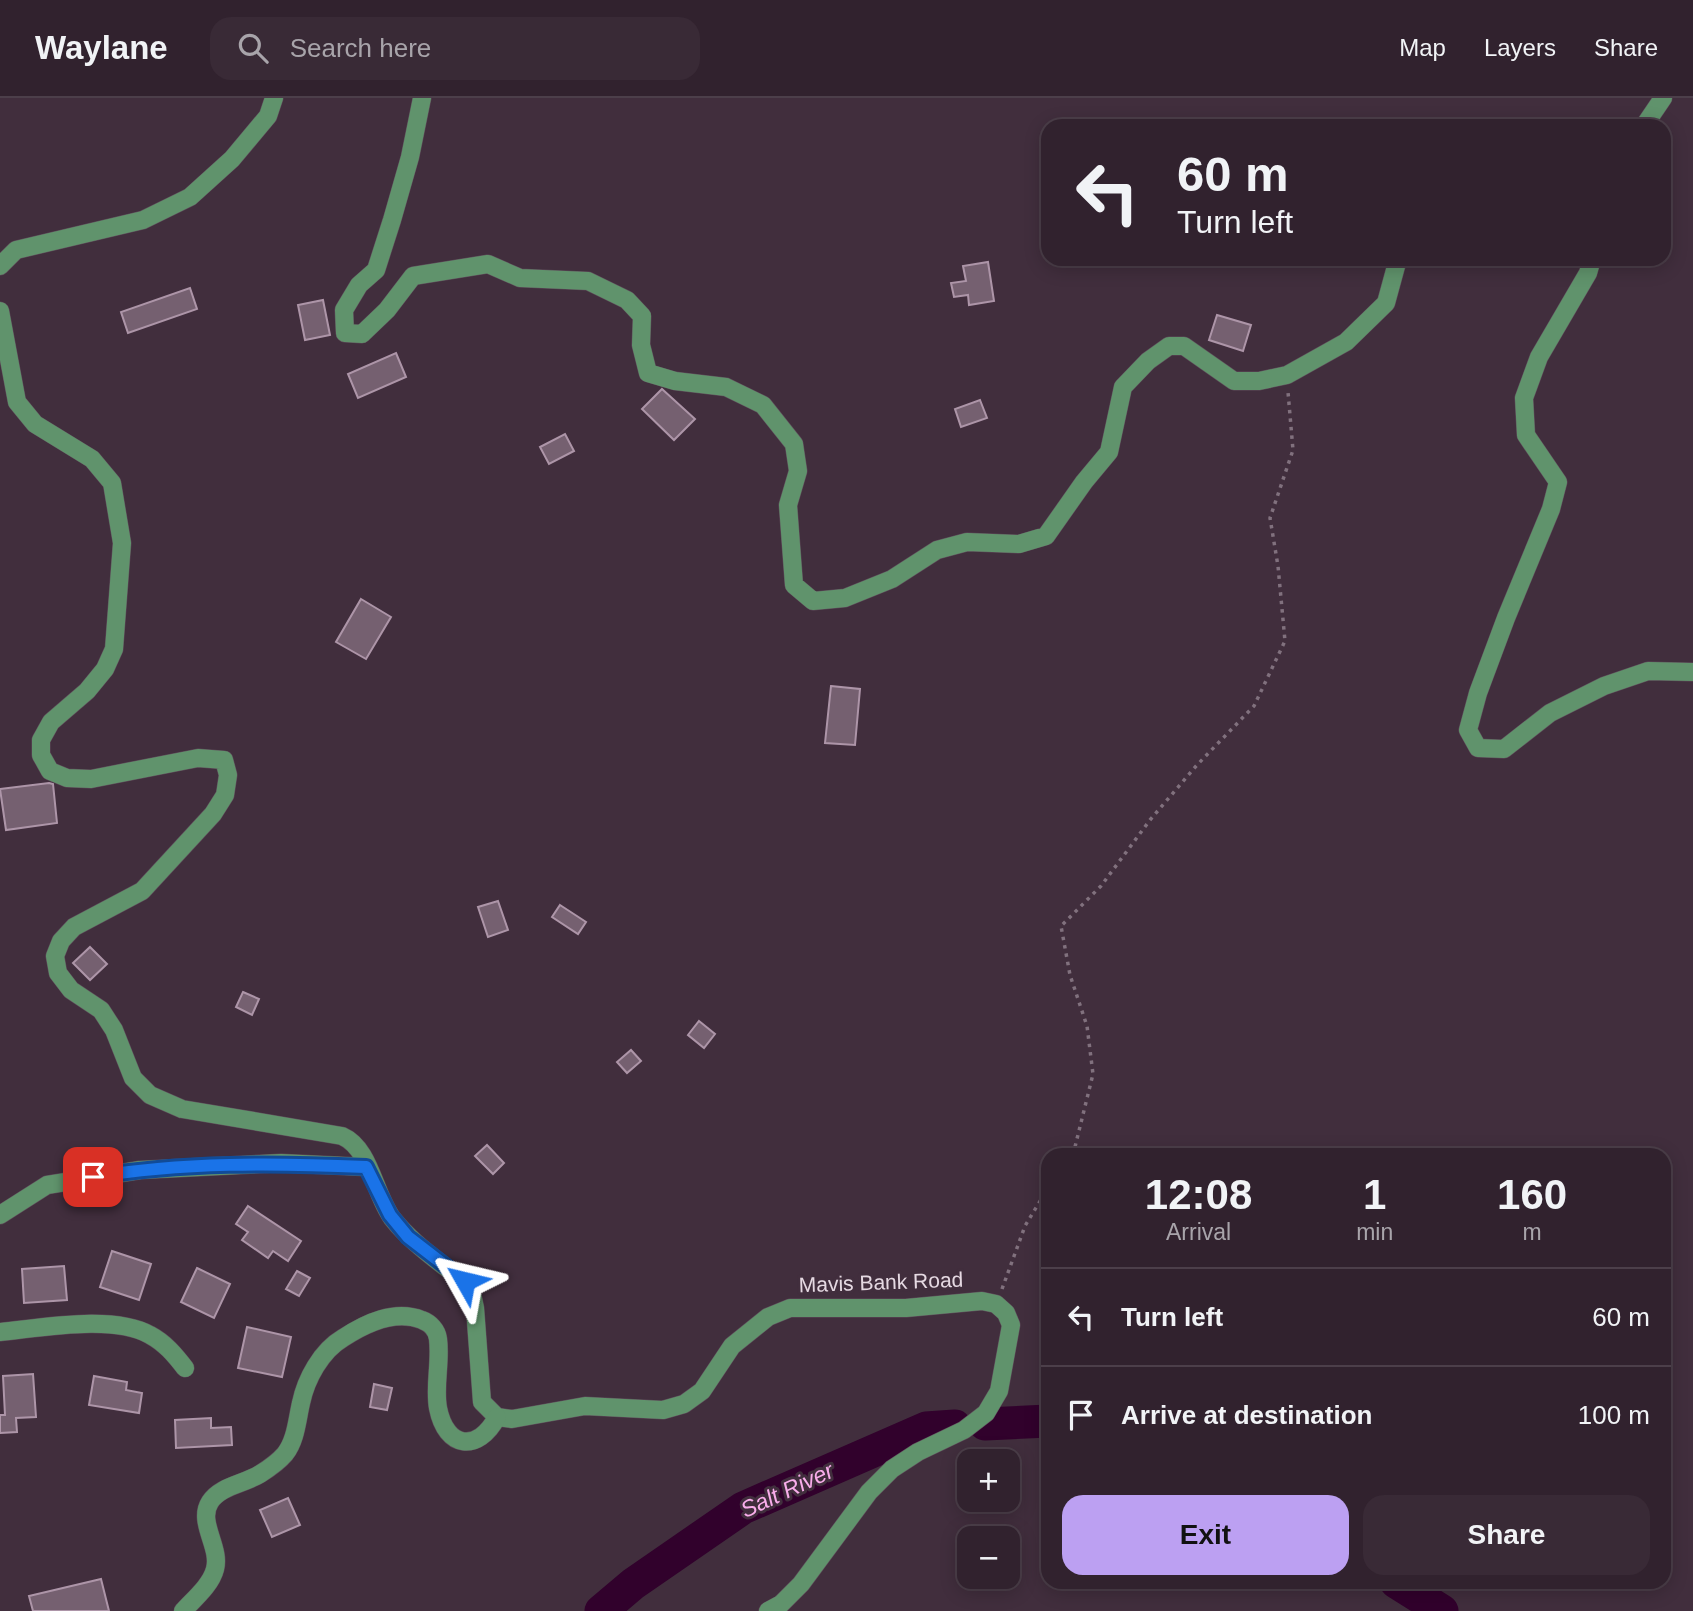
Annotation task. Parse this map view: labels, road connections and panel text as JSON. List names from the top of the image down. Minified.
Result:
{"streets":{"street":["Mavis Bank Road"]},"water":["Salt River"],"page":{"header":"Waylane","search":"Search here","nav":["Map","Layers","Share"],"turn":["60 m","Turn left"],"eta":["12:08","Arrival","1","min","160","m"],"list":[{"name":"Turn left","value":"60 m"},{"name":"Arrive at destination","value":"100 m"}],"map_buttons":["+","−"],"buttons":["Exit","Share"]}}
